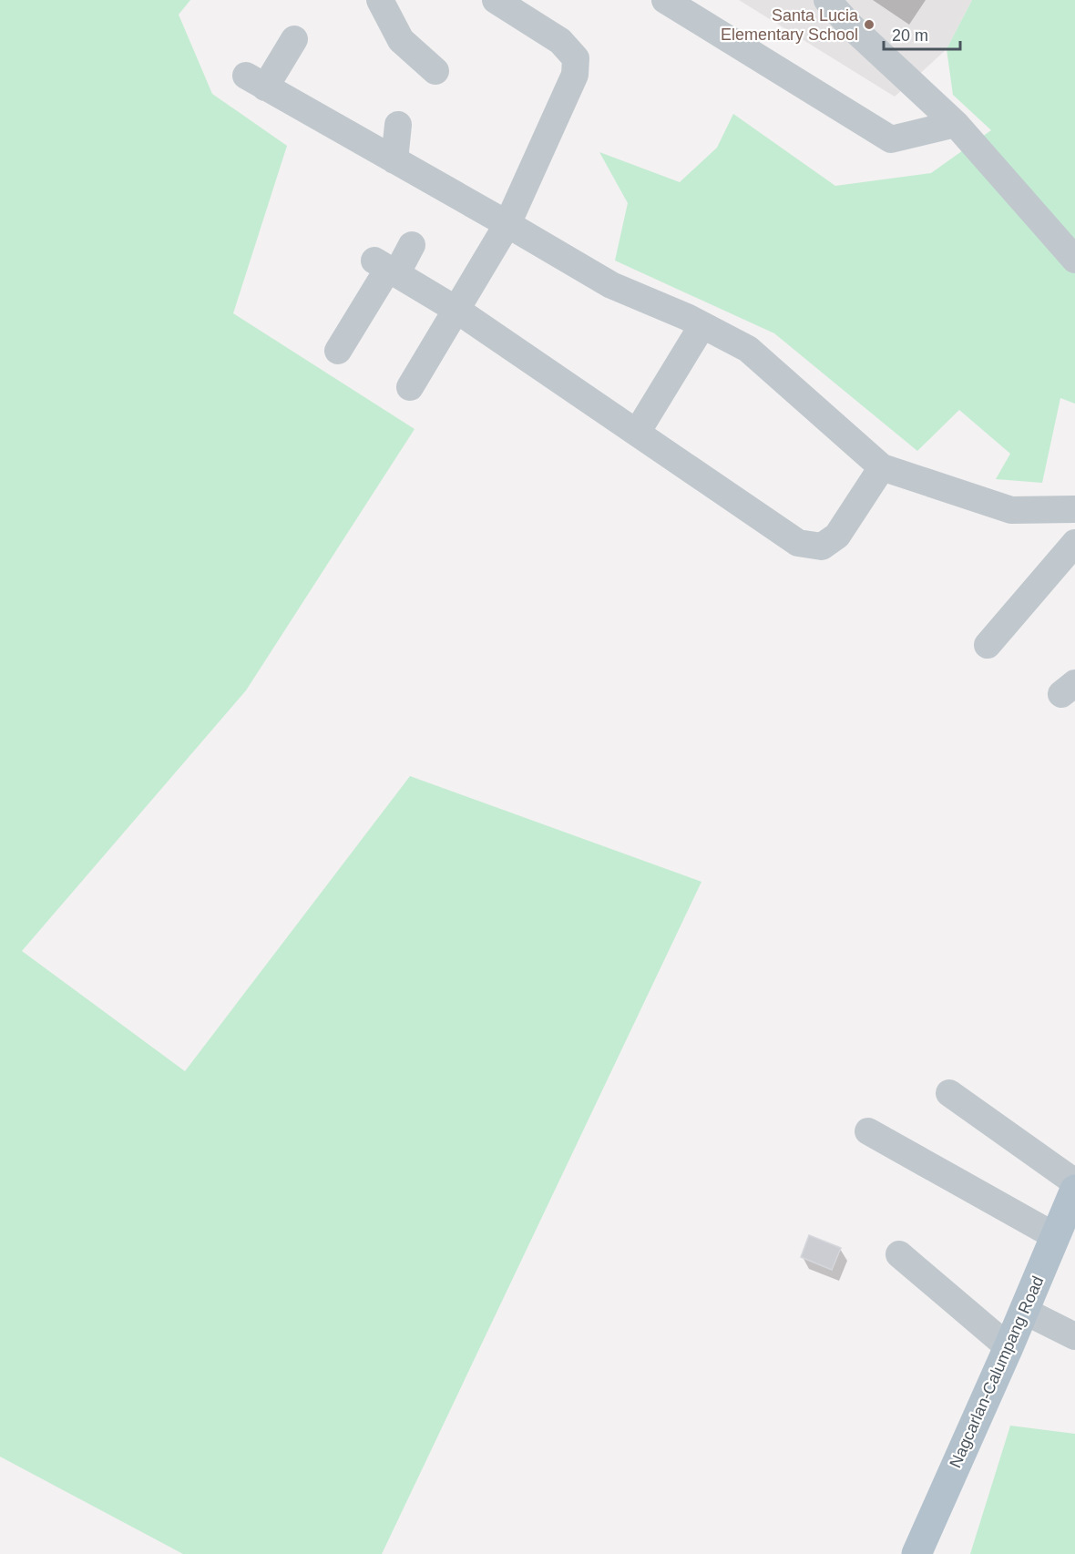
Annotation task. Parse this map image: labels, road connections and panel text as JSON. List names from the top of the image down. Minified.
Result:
{"streets":{"main road":["Nagcarlan-Calumpang Road"]},"places":["Santa Lucia Elementary School"],"scale_bar":"20 m"}
